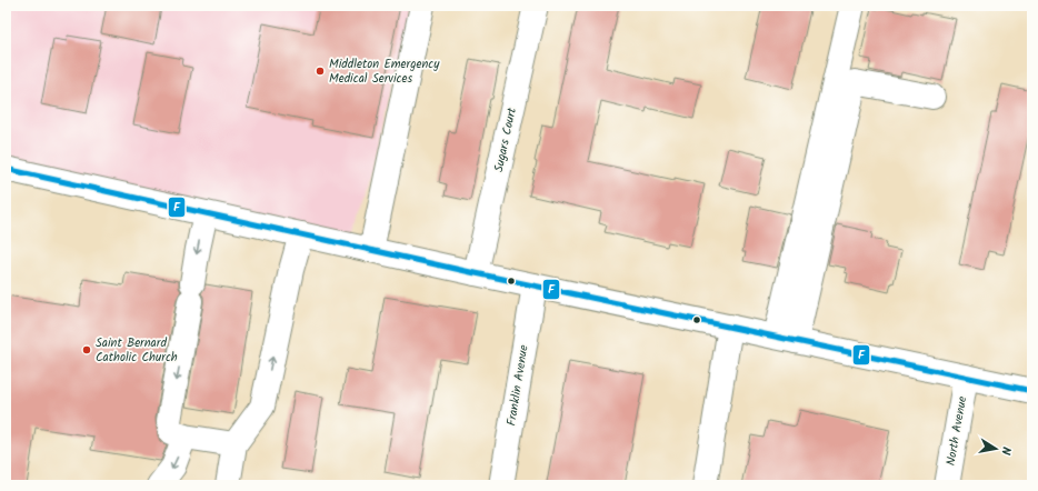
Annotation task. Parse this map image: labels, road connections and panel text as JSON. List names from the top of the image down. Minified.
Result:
{"streets":{"street":["Sugars Court","Franklin Avenue","North Avenue"]},"places":["Middleton Emergency Medical Services","Saint Bernard Catholic Church"],"lines":["transit line F"],"north":"right"}
